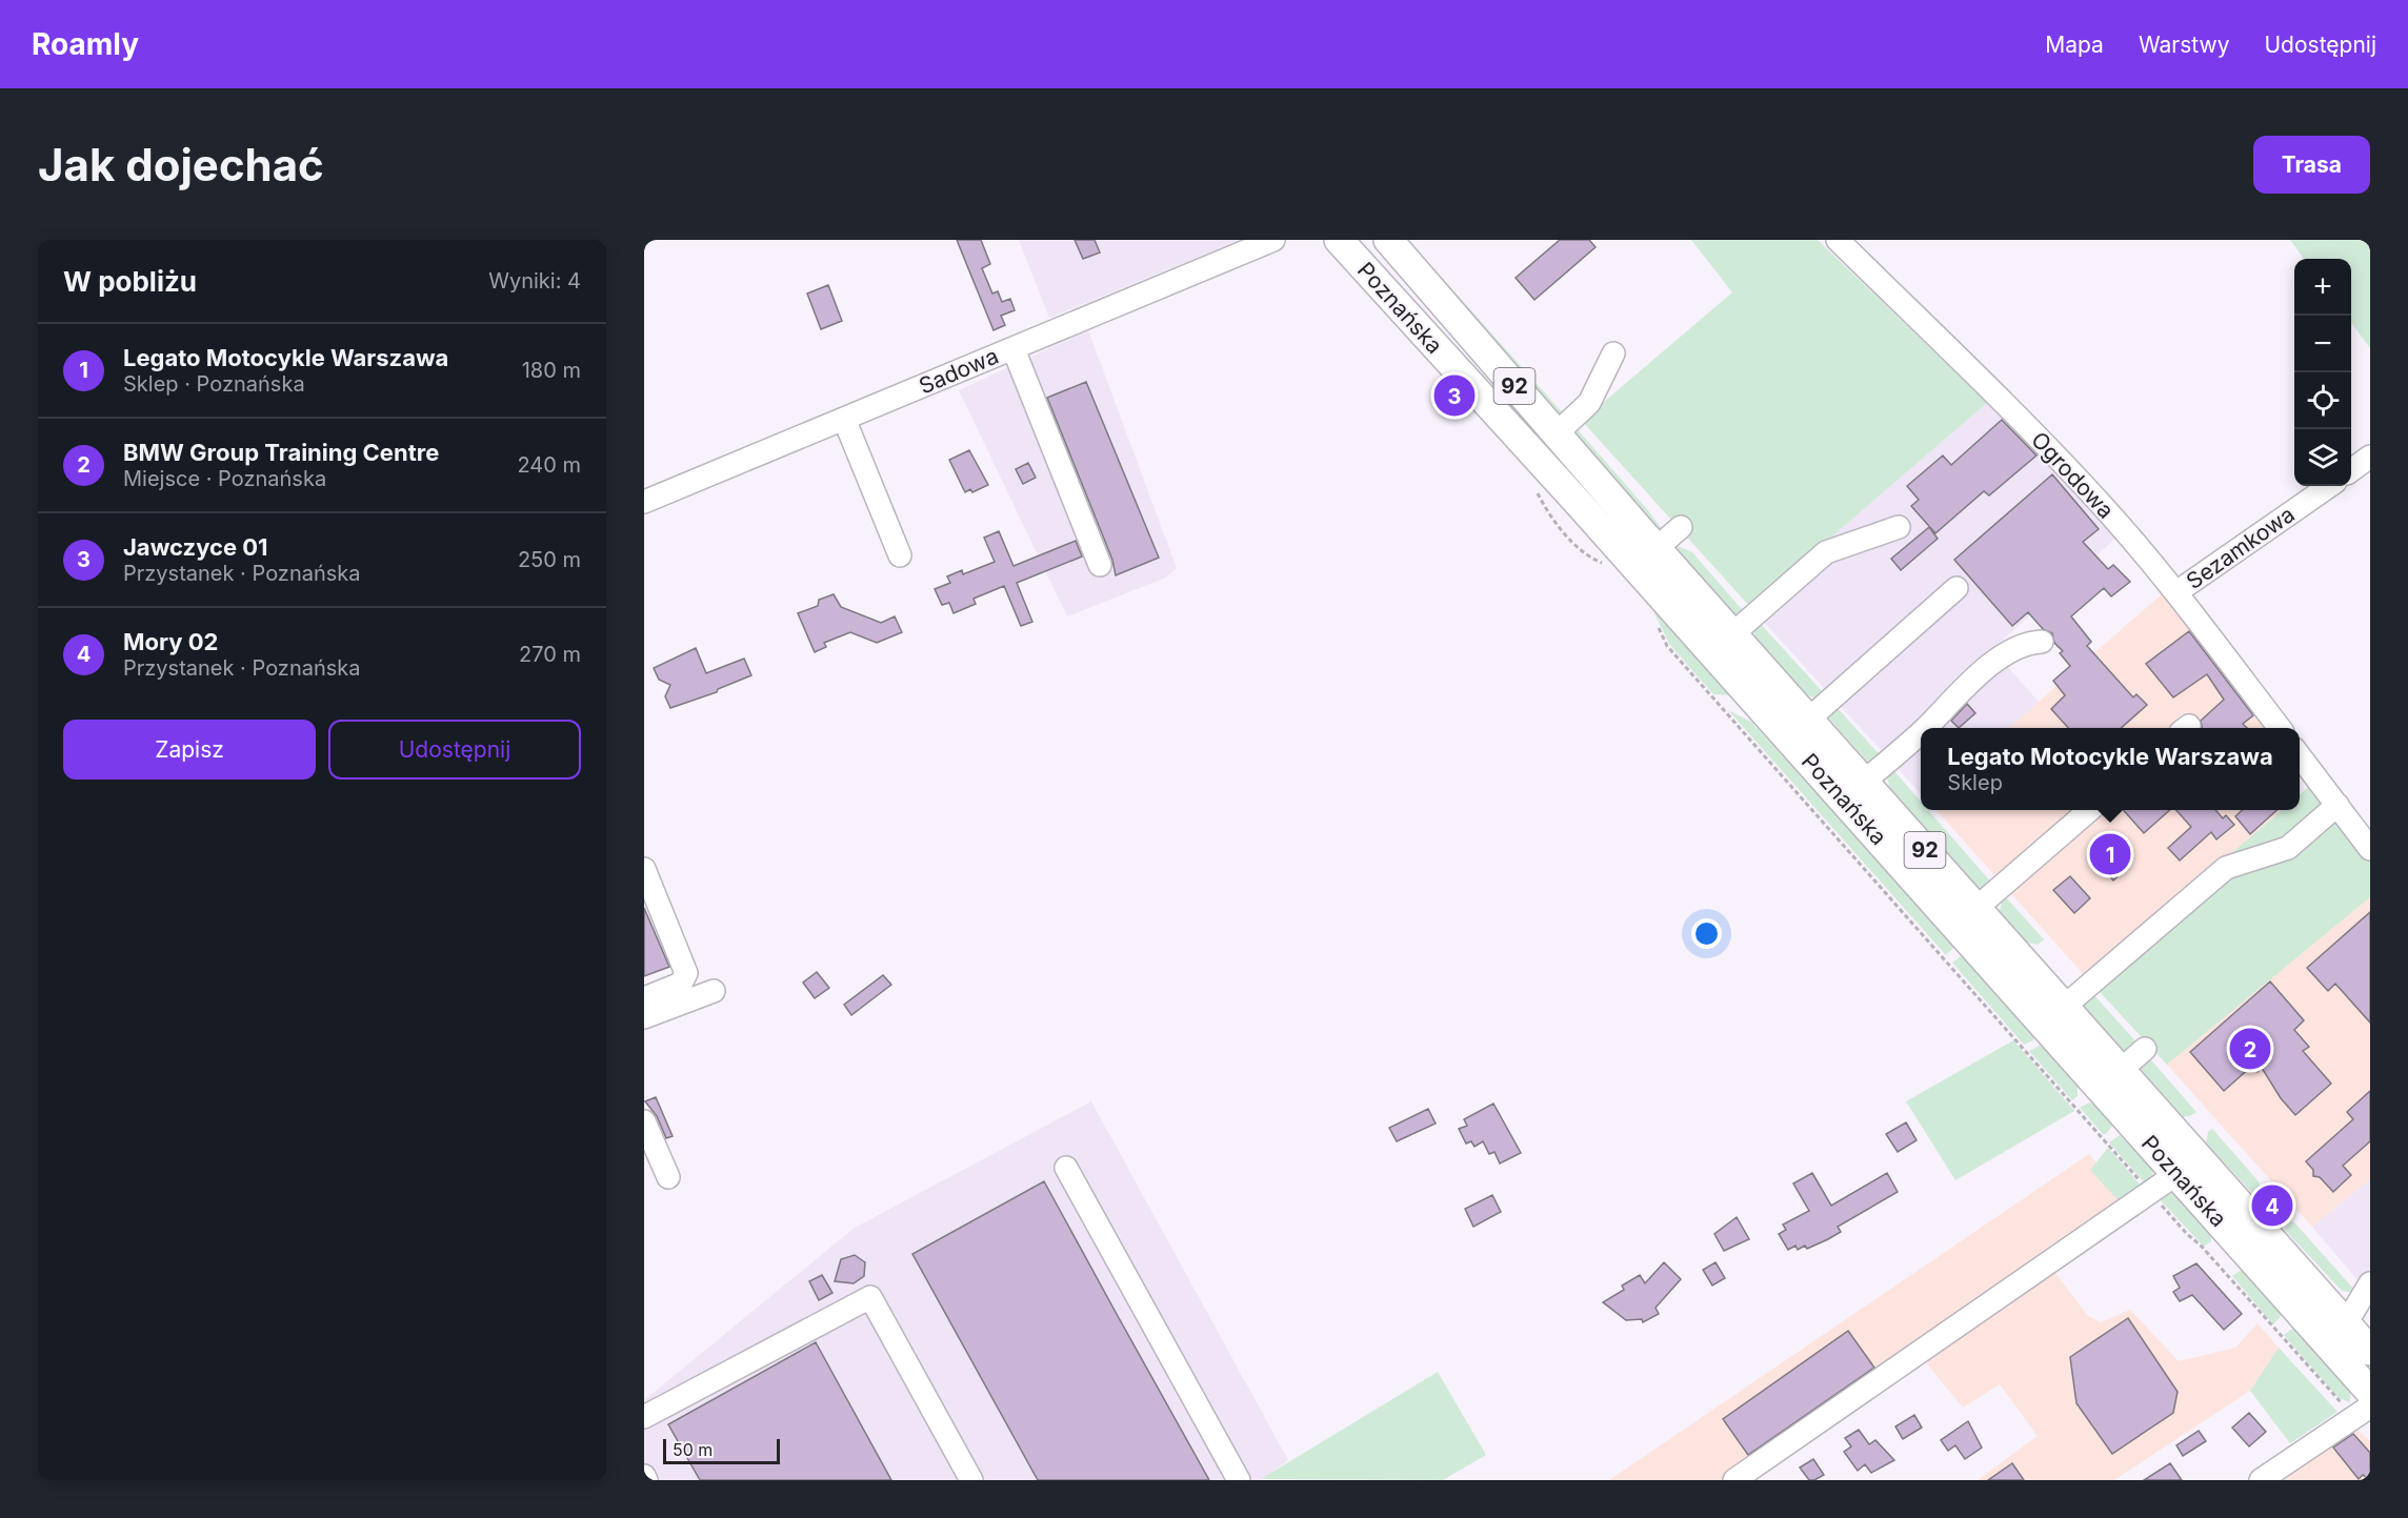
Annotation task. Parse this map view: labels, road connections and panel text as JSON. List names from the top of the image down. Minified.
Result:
{"streets":{"main road":["Poznańska","92"],"street":["Sadowa","Ogrodowa","Sezamkowa"]},"crossings":[["Ogrodowa","Sezamkowa"]],"scale_bar":"50 m","page":{"header":"Roamly","nav":["Mapa","Warstwy","Udostępnij"],"buttons":["Trasa",["Zapisz","Udostępnij"]],"title":"Jak dojechać","heading":["W pobliżu","Wyniki: 4"],"map_buttons":["+","−"],"list":[{"mark":"1","name":"Legato Motocykle Warszawa","note":"Sklep · Poznańska","value":"180 m"},{"mark":"2","name":"BMW Group Training Centre","note":"Miejsce · Poznańska","value":"240 m"},{"mark":"3","name":"Jawczyce 01","note":"Przystanek · Poznańska","value":"250 m"},{"mark":"4","name":"Mory 02","note":"Przystanek · Poznańska","value":"270 m"}],"pins":["3","1","2","4"],"popup":["Legato Motocykle Warszawa","Sklep"],"scale":"50 m"}}
